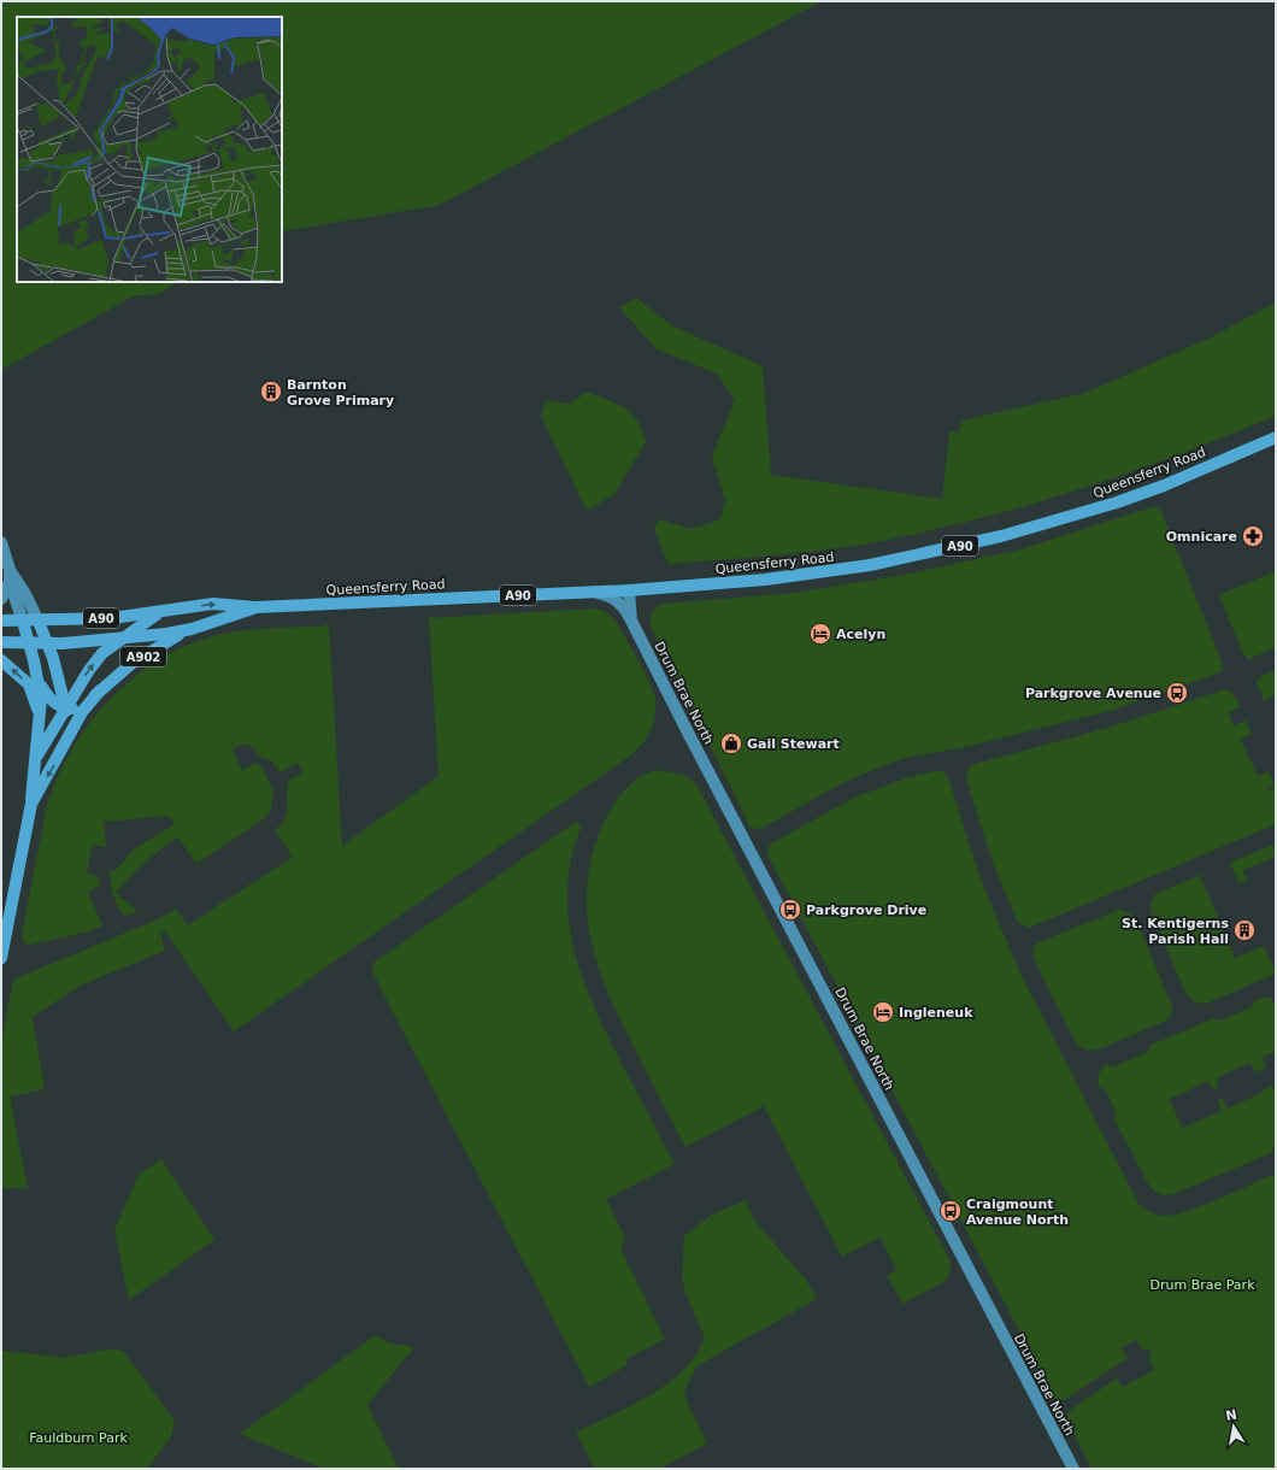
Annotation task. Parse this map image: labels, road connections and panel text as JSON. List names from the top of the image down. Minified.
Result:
{"streets":{"main road":["Queensferry Road","A90","A902","Drum Brae North"]},"crossings":[["Queensferry Road","A902"],["Queensferry Road","Drum Brae North"]],"parks":["Drum Brae Park","Fauldburn Park"],"places":{"building":["Barnton Grove Primary","St. Kentigerns Parish Hall"],"pharmacy":["Omnicare"],"hotel":["Acelyn","Ingleneuk"],"bus stop":["Parkgrove Avenue","Parkgrove Drive","Craigmount Avenue North"],"shop":["Gail Stewart"]},"north":"top"}
